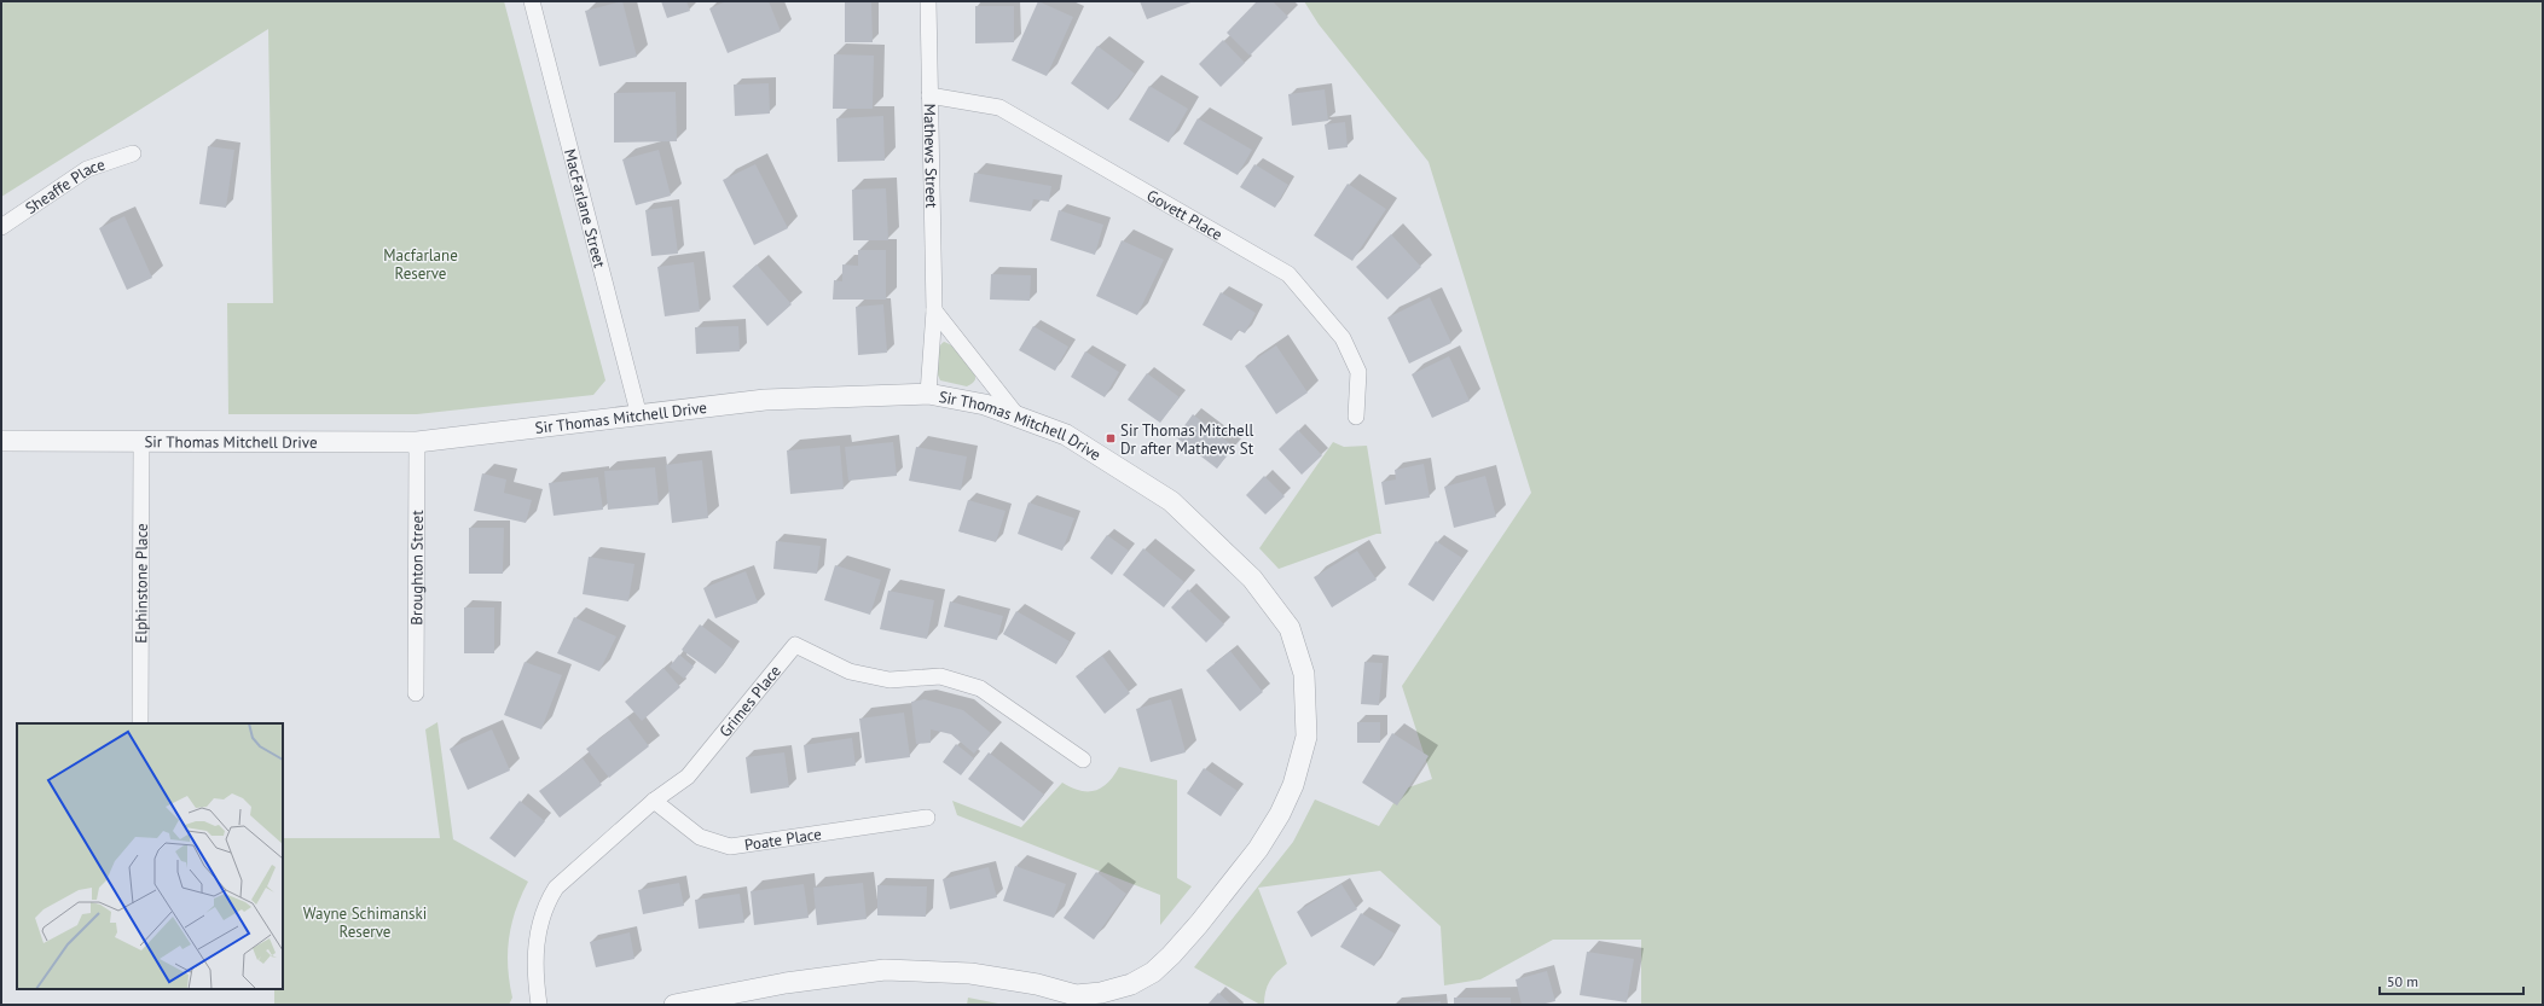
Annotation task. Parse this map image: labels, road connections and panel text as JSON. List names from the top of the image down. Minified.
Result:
{"streets":{"street":["Mathews Street","Sheaffe Place","MacFarlane Street","Govett Place","Sir Thomas Mitchell Drive","Broughton Street","Elphinstone Place","Grimes Place","Poate Place"]},"crossings":[["Mathews Street","Govett Place"],["Mathews Street","Sir Thomas Mitchell Drive"],["MacFarlane Street","Sir Thomas Mitchell Drive"],["Sir Thomas Mitchell Drive","Broughton Street"],["Sir Thomas Mitchell Drive","Elphinstone Place"],["Grimes Place","Poate Place"]],"parks":["Macfarlane Reserve","Wayne Schimanski Reserve"],"places":{"transit":["Sir Thomas Mitchell Dr after Mathews St"]},"scale_bar":"50 m"}
